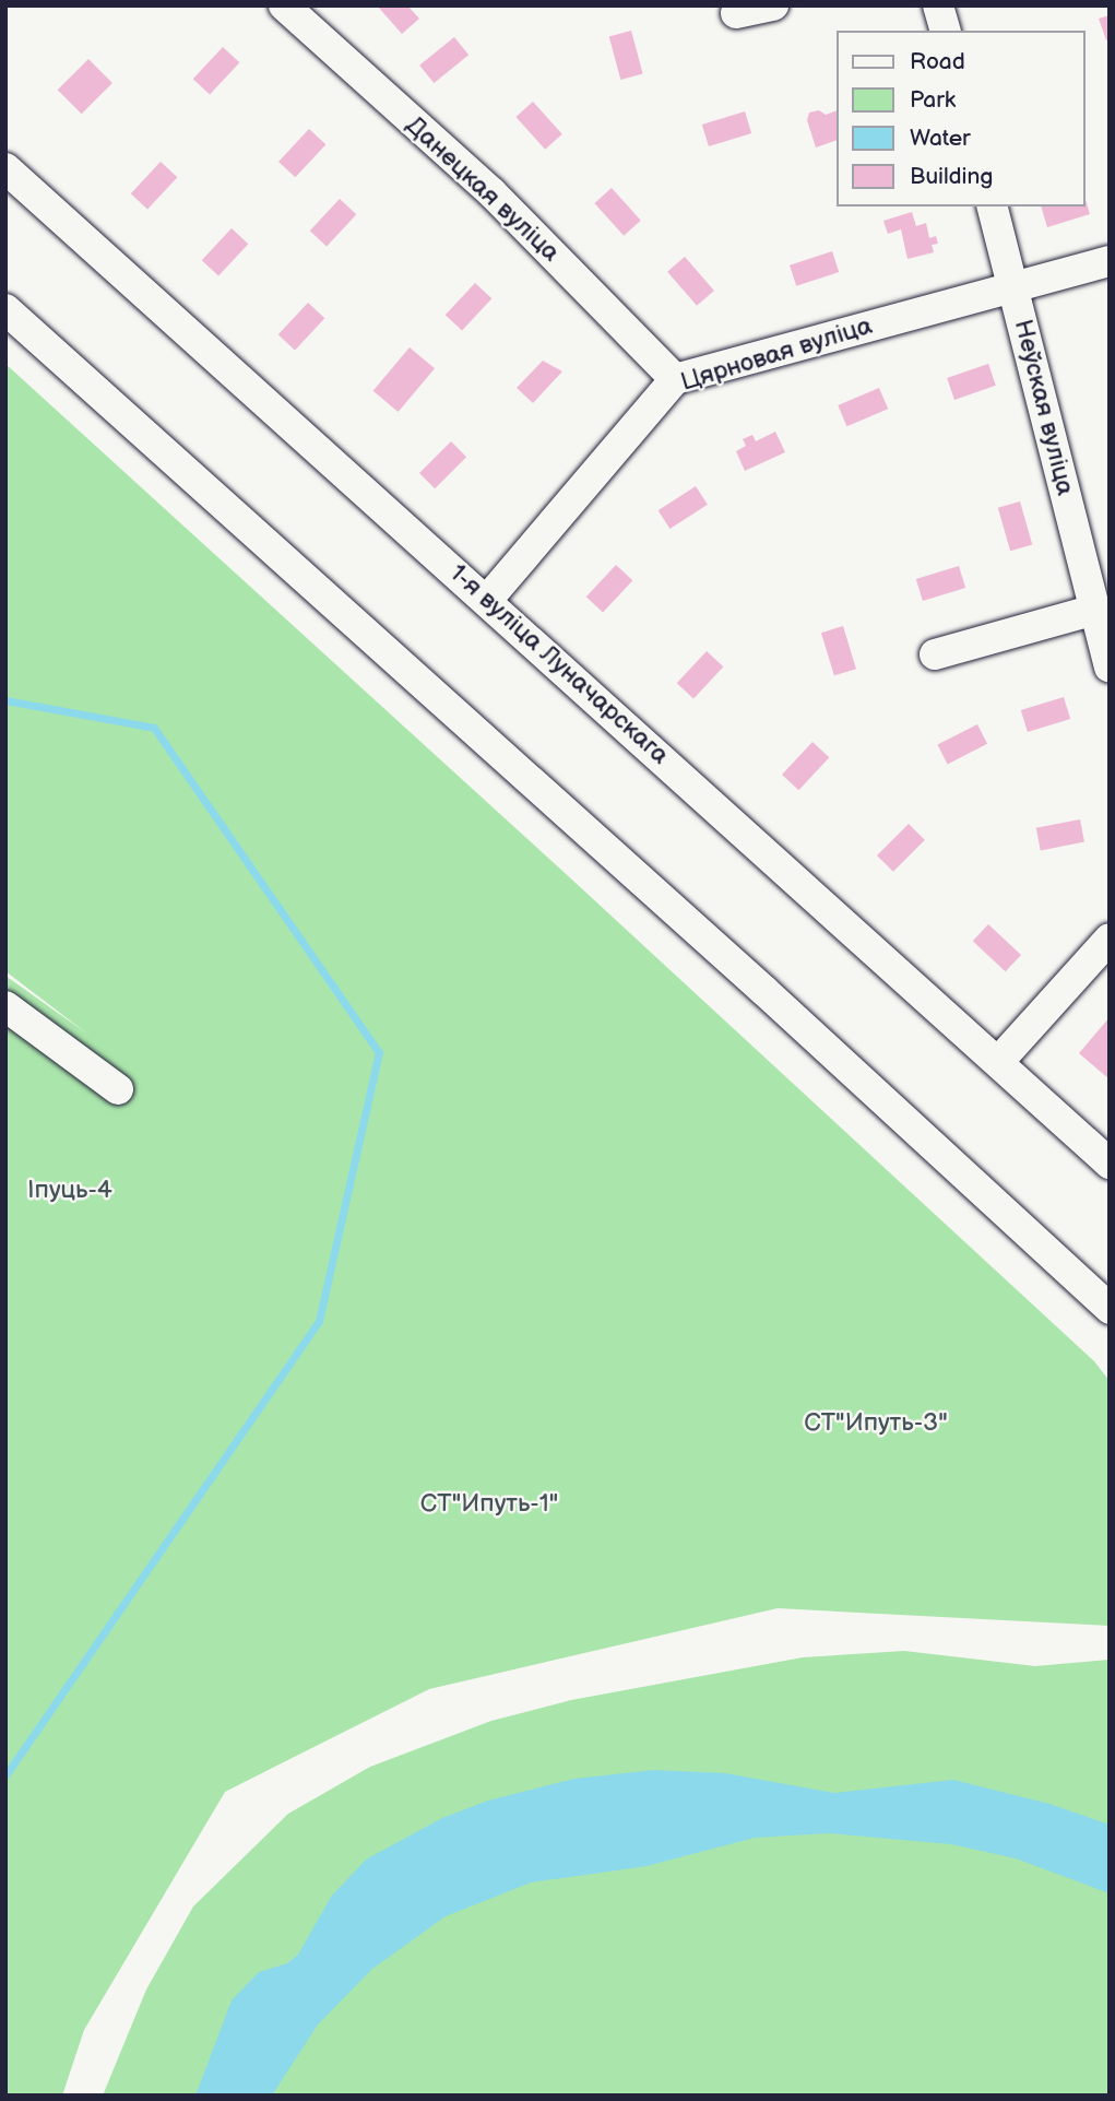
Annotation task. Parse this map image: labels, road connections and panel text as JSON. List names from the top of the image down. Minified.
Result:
{"streets":{"street":["Данецкая вуліца","Цярновая вуліца","Неўская вуліца","1-я вуліца Луначарскага"]},"crossings":[["Данецкая вуліца","Цярновая вуліца"],["Цярновая вуліца","Неўская вуліца"],["Цярновая вуліца","1-я вуліца Луначарскага"]],"parks":["Іпуць-4","СТ\"Ипуть-3\"","СТ\"Ипуть-1\""],"legend":["Road","Park","Water","Building"]}
